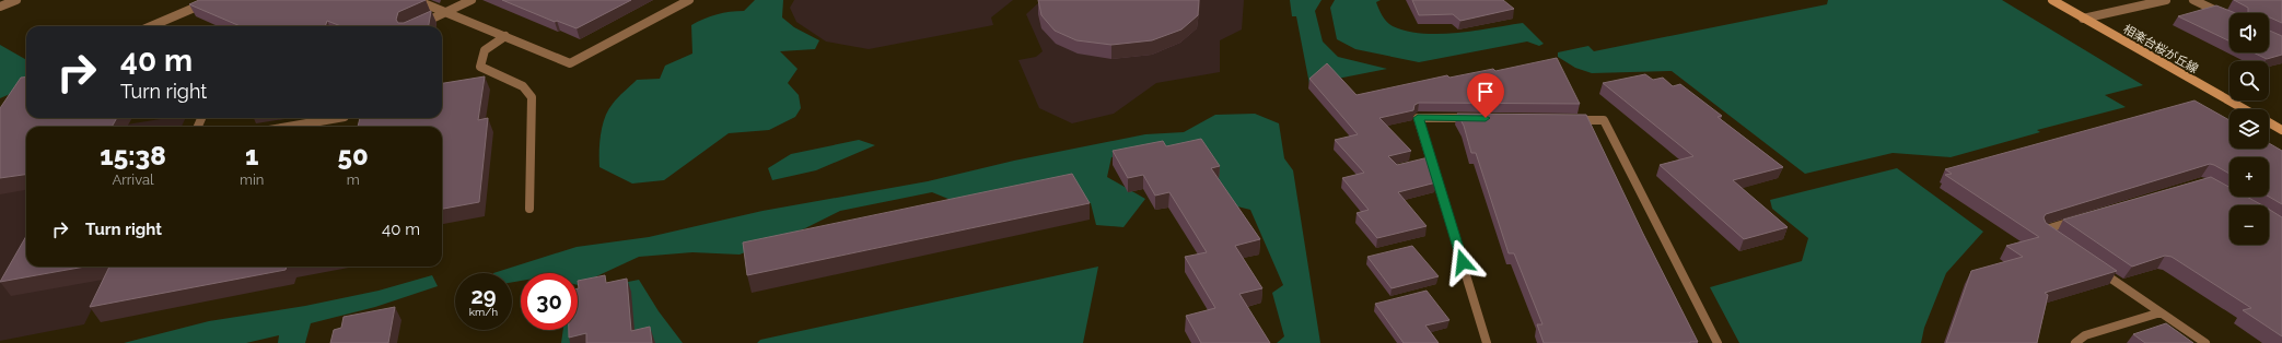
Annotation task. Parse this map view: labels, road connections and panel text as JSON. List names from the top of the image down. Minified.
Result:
{"streets":{"main road":["相楽台桜が丘線"]},"page":{"map_buttons":["+","−"],"turn":["40 m","Turn right"],"eta":["15:38","Arrival","1","min","50","m"],"list":[{"name":"Turn right","value":"40 m"}],"speed":"29 km/h","limit":"30"}}
